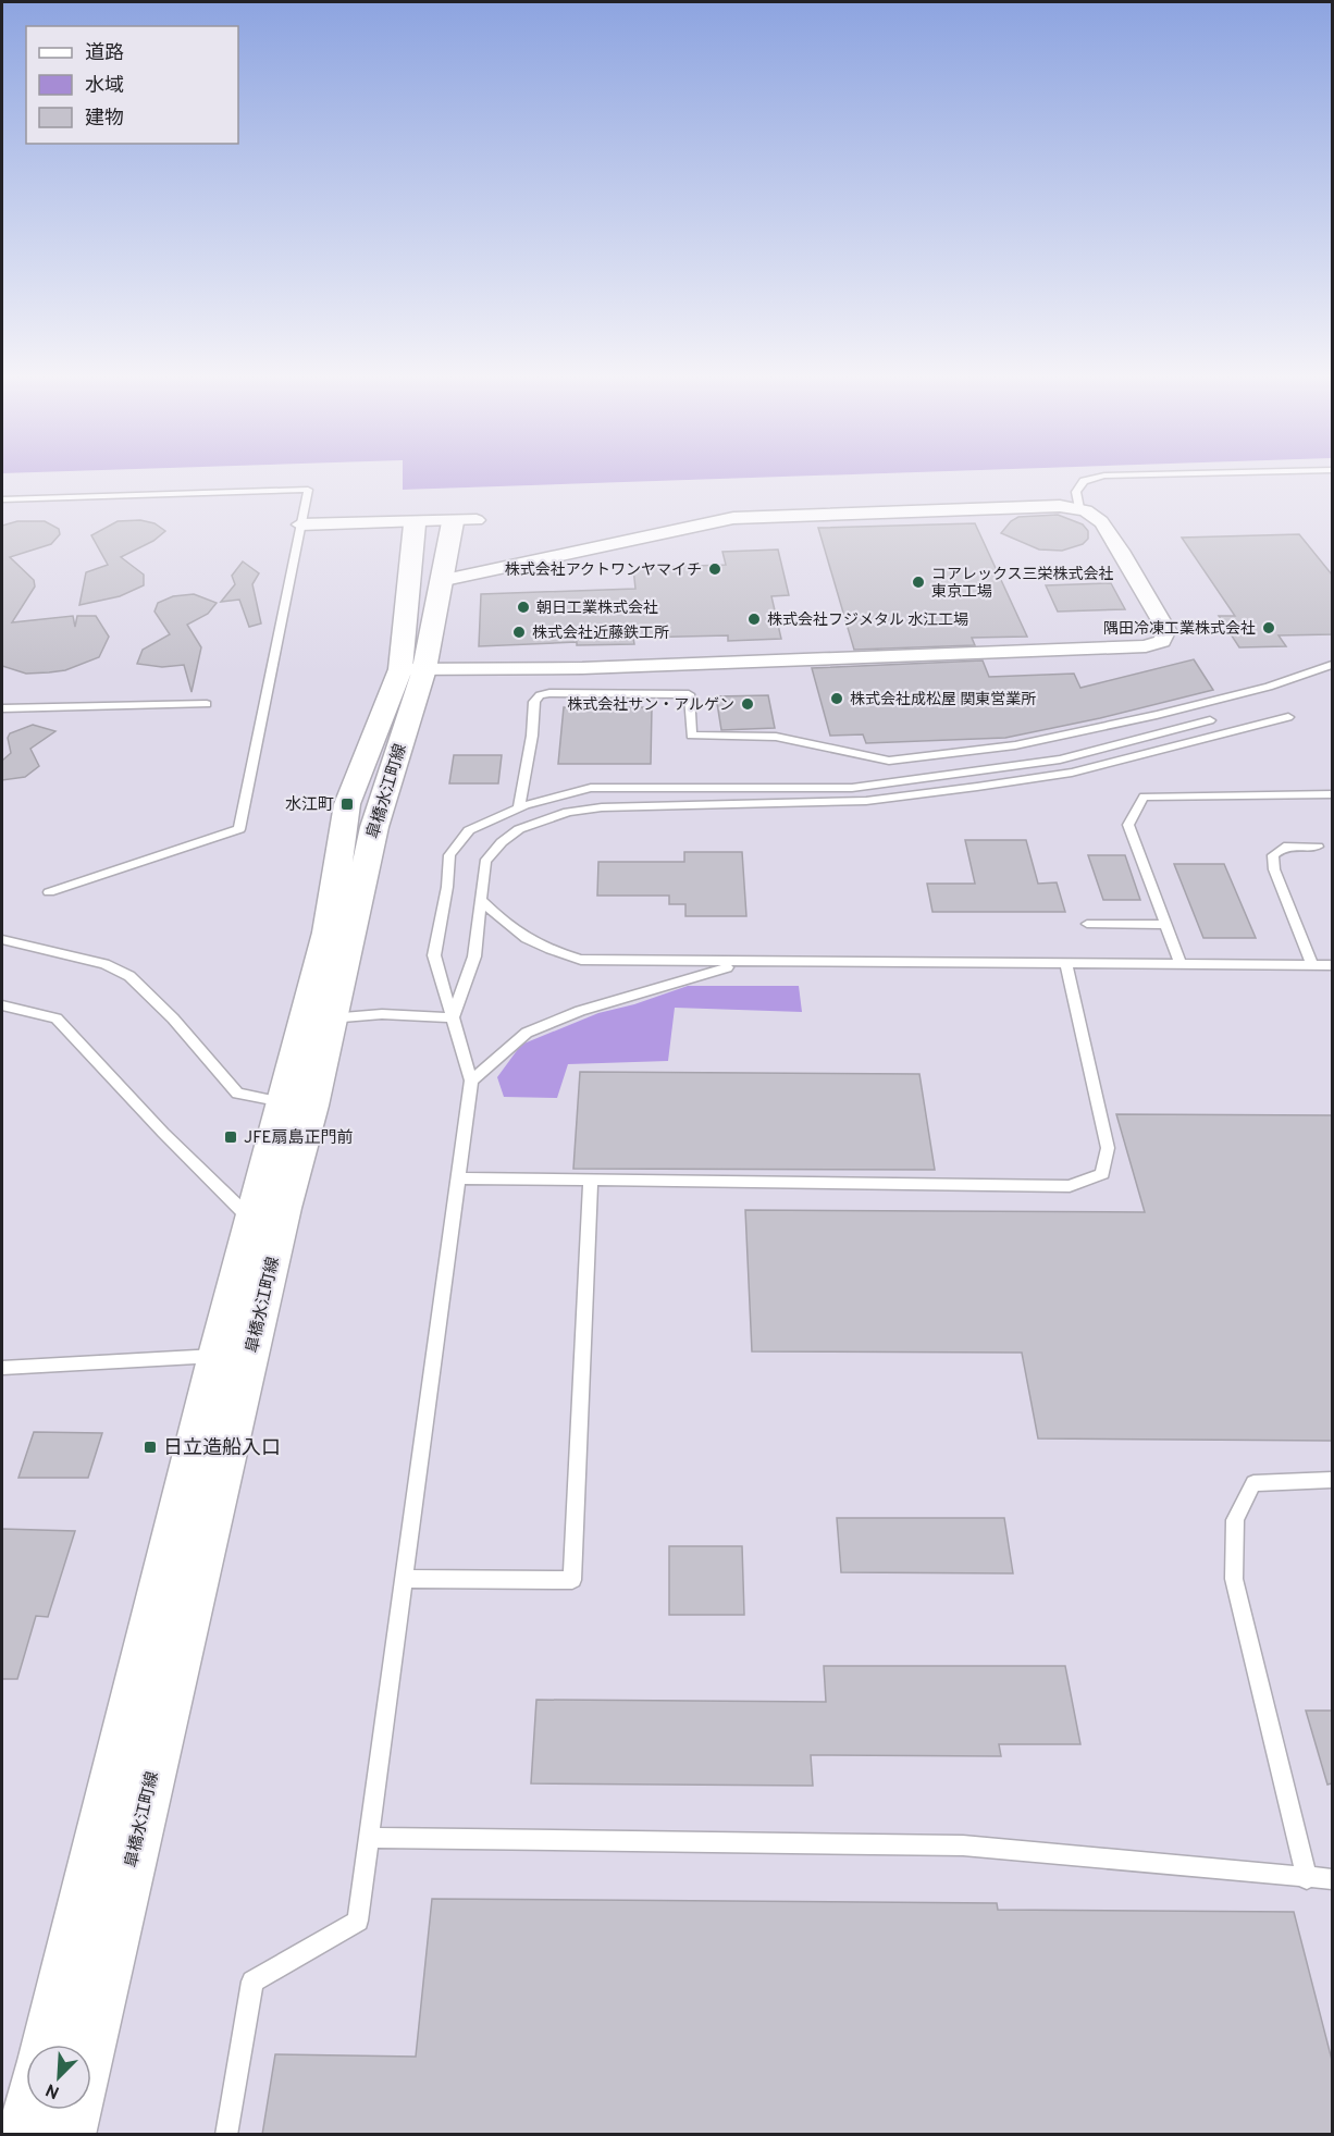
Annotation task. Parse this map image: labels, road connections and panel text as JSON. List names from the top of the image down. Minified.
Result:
{"streets":{"street":["皐橋水江町線"]},"places":{"other":["株式会社アクトワンヤマイチ","コアレックス三栄株式会社 東京工場","朝日工業株式会社","株式会社フジメタル 水江工場","隅田冷凍工業株式会社","株式会社近藤鉄工所","株式会社成松屋 関東営業所","株式会社サン・アルゲン"],"transit":["水江町","JFE扇島正門前","日立造船入口"]},"legend":["道路","水域","建物"],"north":"bottom left"}
